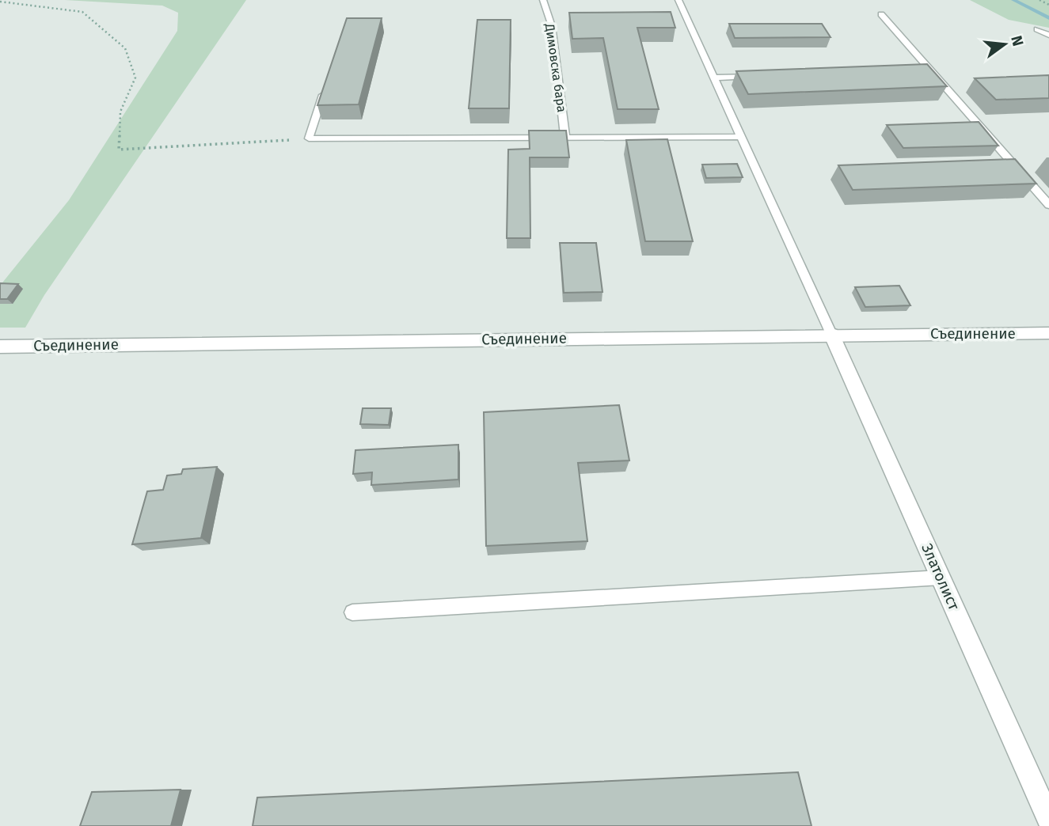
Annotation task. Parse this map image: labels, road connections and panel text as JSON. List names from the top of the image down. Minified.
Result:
{"streets":{"street":["Съединение","Златолист"],"lane":["Димовска бара"]},"crossings":[["Съединение","Златолист"]],"north":"right"}
